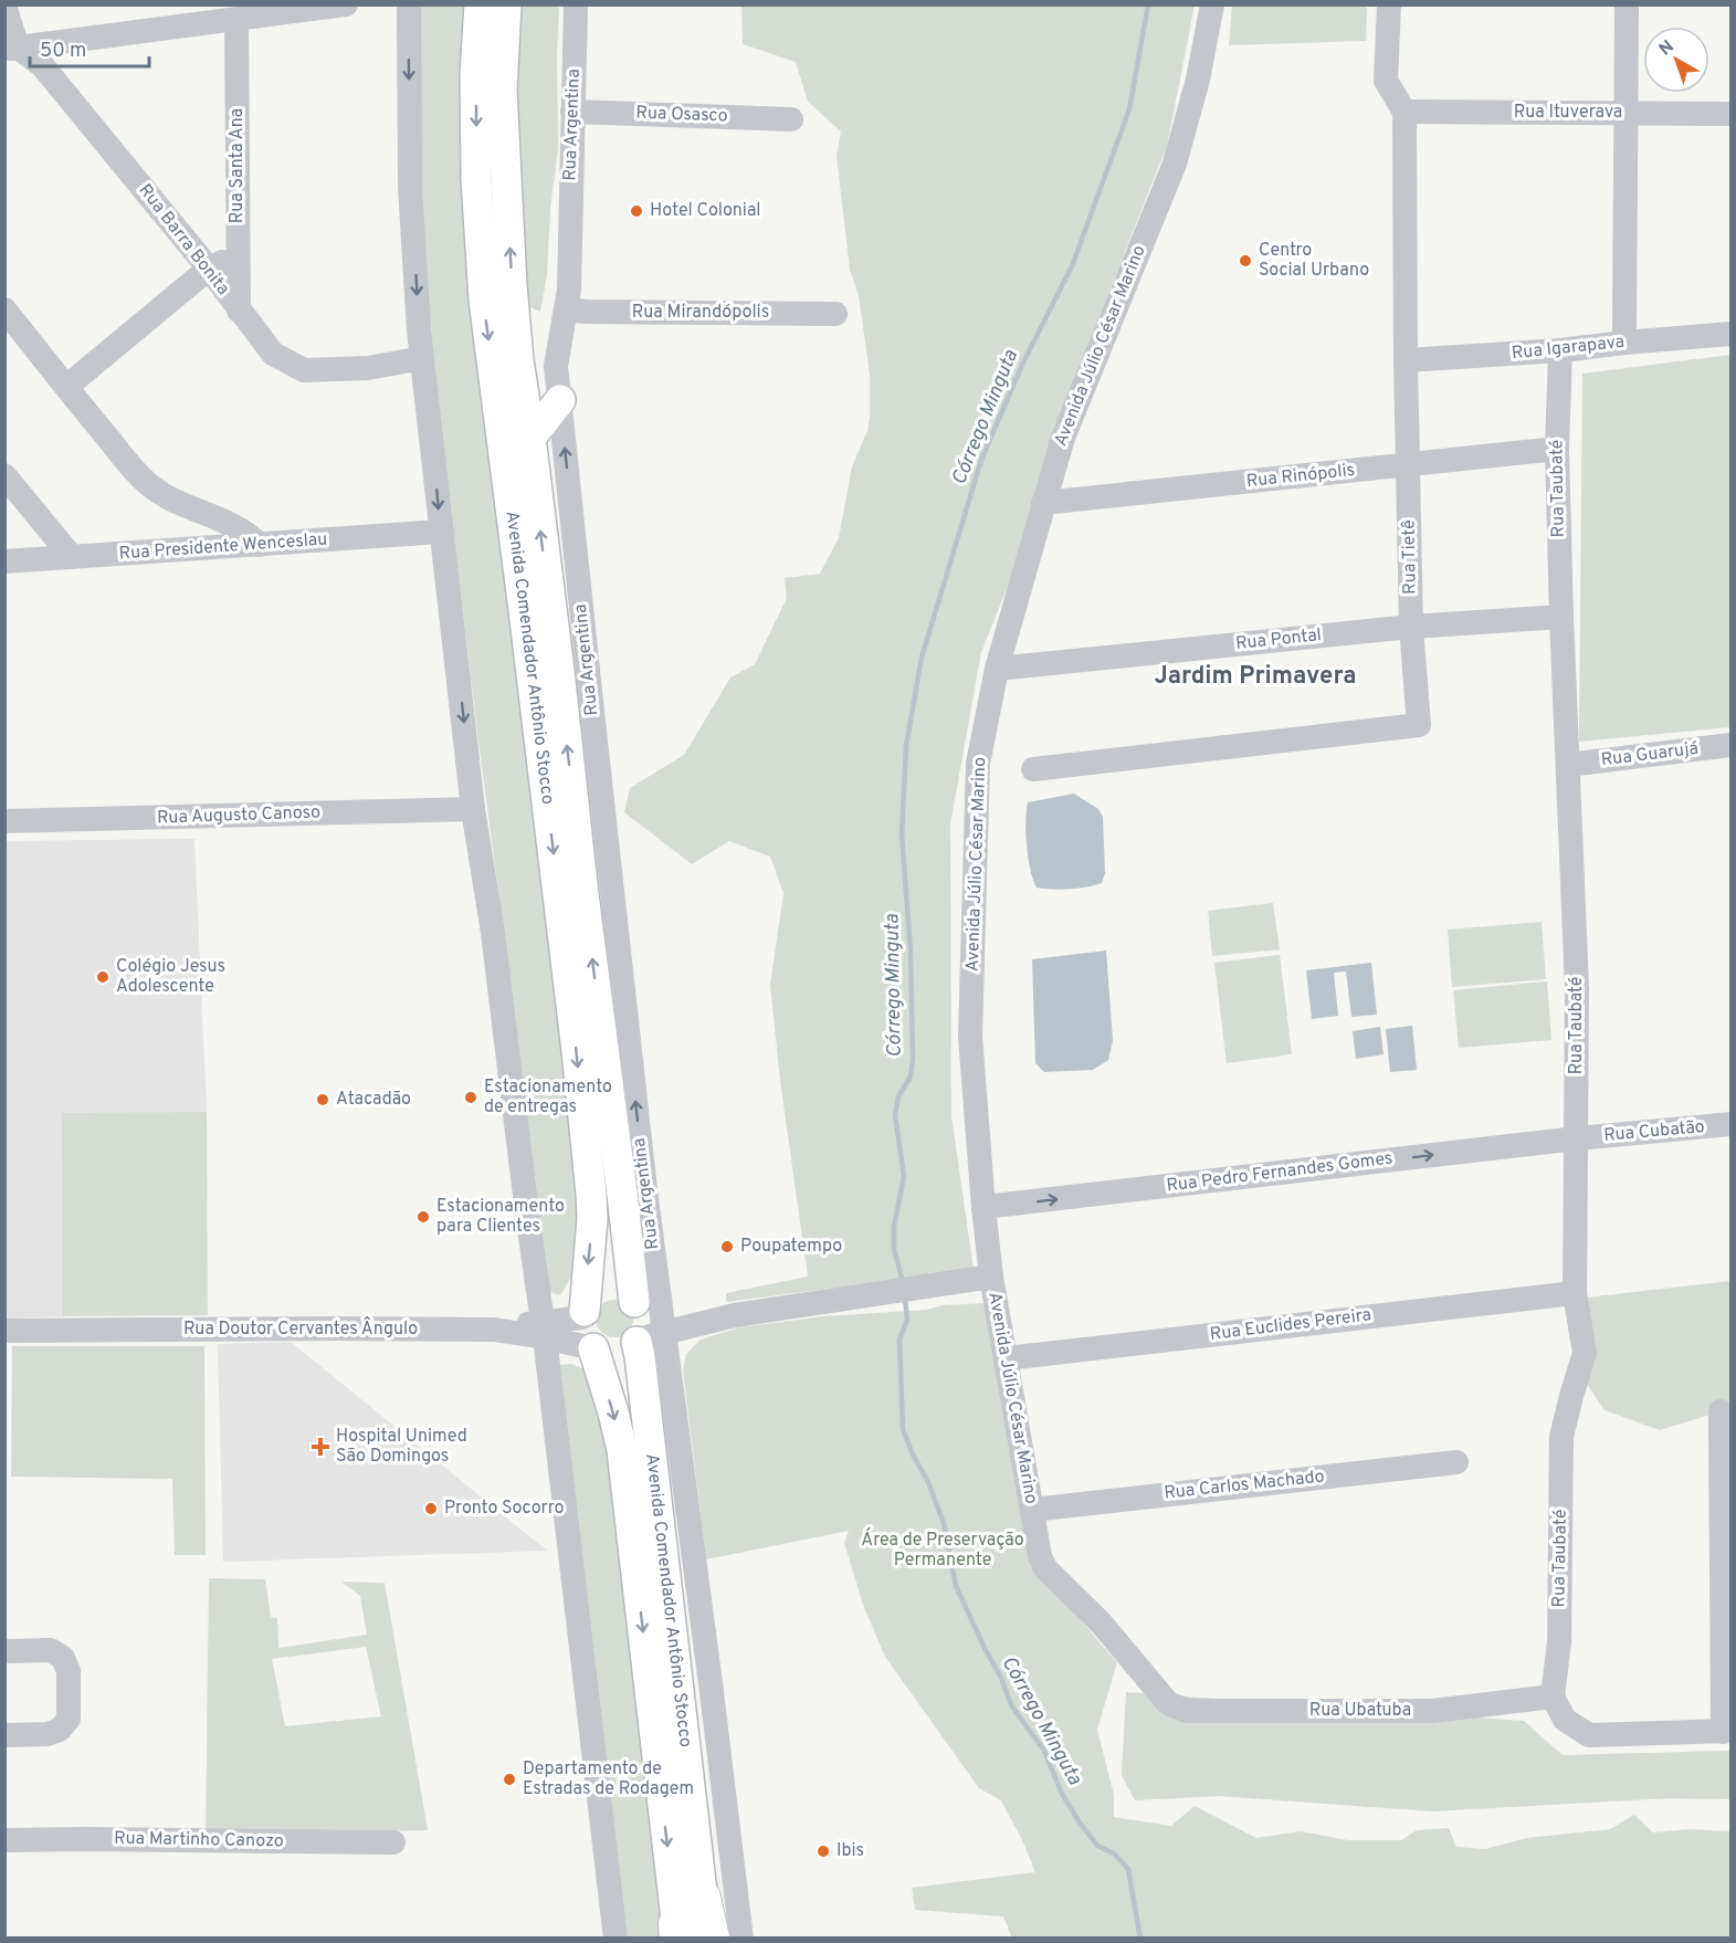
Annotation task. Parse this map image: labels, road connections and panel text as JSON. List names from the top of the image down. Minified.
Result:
{"streets":{"main road":["Avenida Comendador Antônio Stocco"],"street":["Rua Ituverava","Rua Osasco","Rua Argentina","Rua Santa Ana","Rua Barra Bonita","Rua Mirandópolis","Avenida Júlio César Marino","Rua Igarapava","Rua Rinópolis","Rua Taubaté","Rua Presidente Wenceslau","Rua Tietê","Rua Pontal","Rua Guarujá","Rua Augusto Canoso","Rua Cubatão","Rua Pedro Fernandes Gomes","Rua Euclides Pereira","Rua Doutor Cervantes Ângulo","Rua Carlos Machado","Rua Ubatuba","Rua Martinho Canozo"]},"crossings":[["Rua Ituverava","Rua Tietê"],["Rua Osasco","Rua Argentina"],["Rua Argentina","Rua Mirandópolis"],["Rua Argentina","Avenida Comendador Antônio Stocco"],["Rua Argentina","Rua Doutor Cervantes Ângulo"],["Rua Santa Ana","Rua Barra Bonita"],["Avenida Júlio César Marino","Rua Rinópolis"],["Avenida Júlio César Marino","Rua Pontal"],["Avenida Júlio César Marino","Rua Pedro Fernandes Gomes"],["Avenida Júlio César Marino","Rua Euclides Pereira"],["Avenida Júlio César Marino","Rua Carlos Machado"],["Avenida Júlio César Marino","Rua Ubatuba"],["Rua Igarapava","Rua Taubaté"],["Rua Igarapava","Rua Tietê"],["Rua Rinópolis","Rua Taubaté"],["Rua Rinópolis","Rua Tietê"],["Rua Taubaté","Rua Pontal"],["Rua Taubaté","Rua Guarujá"],["Rua Taubaté","Rua Cubatão"],["Rua Taubaté","Rua Pedro Fernandes Gomes"],["Rua Taubaté","Rua Euclides Pereira"],["Rua Taubaté","Rua Ubatuba"],["Rua Tietê","Rua Pontal"],["Avenida Comendador Antônio Stocco","Rua Doutor Cervantes Ângulo"],["Rua Cubatão","Rua Pedro Fernandes Gomes"]],"one_way":["Rua Pedro Fernandes Gomes"],"districts":["Jardim Primavera"],"water":["Córrego Minguta"],"parks":["Área de Preservação Permanente"],"places":{"other":["Hotel Colonial","Centro Social Urbano","Colégio Jesus Adolescente","Estacionamento de entregas","Atacadão","Estacionamento para Clientes","Poupatempo","Pronto Socorro","Departamento de Estradas de Rodagem","Ibis"],"health":["Hospital Unimed São Domingos"]},"scale_bar":"50 m","north":"top left"}
